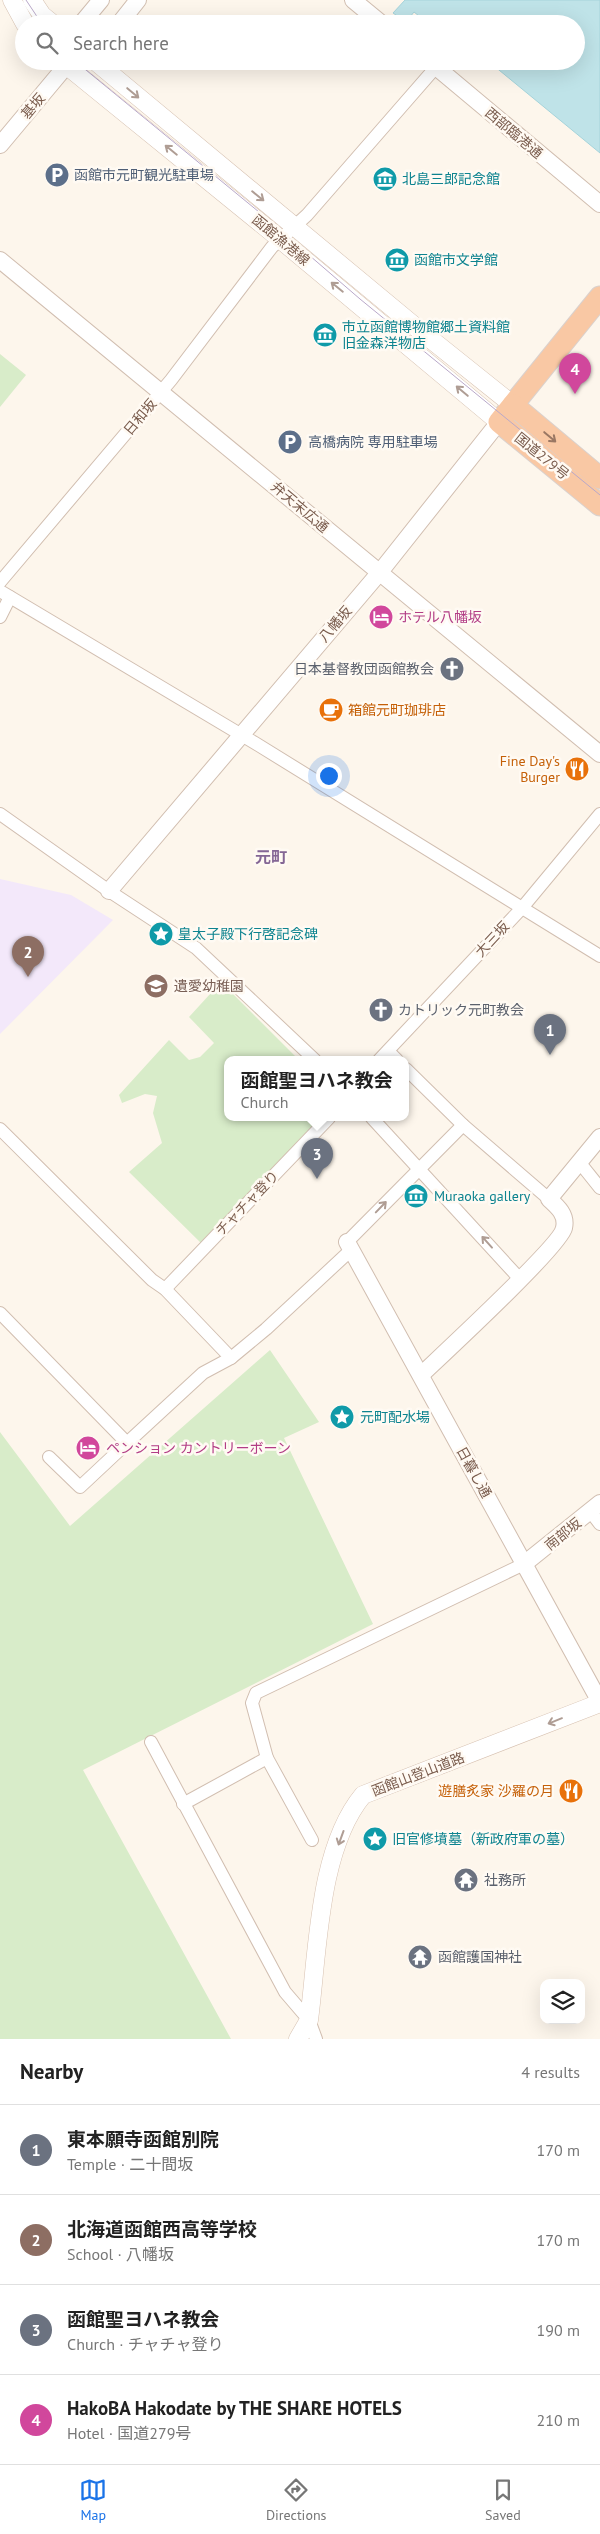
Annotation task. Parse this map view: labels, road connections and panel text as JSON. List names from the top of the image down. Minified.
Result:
{"streets":{"highway":["国道279号"],"main road":["函館漁港線","函館山登山道路"],"street":["基坂","西部臨港通","日和坂","弁天末広通","八幡坂","大三坂","チャチャ登り","日暮し通","南部坂"]},"crossings":[["函館漁港線","日和坂"],["函館漁港線","国道279号"],["函館漁港線","八幡坂"],["日和坂","弁天末広通"],["国道279号","八幡坂"],["弁天末広通","八幡坂"],["日暮し通","南部坂"],["日暮し通","函館山登山道路"]],"one_way":["函館山登山道路"],"districts":["元町"],"places":{"parking":["函館市元町観光駐車場","高橋病院 専用駐車場"],"museum":["北島三郎記念館","函館市文学館","市立函館博物館郷土資料館 旧金森洋物店","Muraoka gallery"],"hotel":["ホテル八幡坂","ペンション カントリーボーン"],"church":["日本基督教団函館教会","カトリック元町教会"],"cafe":["箱館元町珈琲店"],"restaurant":["Fine Day's Burger","遊膳炙家 沙羅の月"],"place":["皇太子殿下行啓記念碑","元町配水場","旧官修墳墓（新政府軍の墓）"],"school or university":["遺愛幼稚園"],"temple":["社務所","函館護国神社"]},"page":{"search":"Search here","pins":["4","2","1","3"],"popup":["函館聖ヨハネ教会","Church"],"heading":["Nearby","4 results"],"list":[{"mark":"1","name":"東本願寺函館別院","note":"Temple · 二十間坂","value":"170 m"},{"mark":"2","name":"北海道函館西高等学校","note":"School · 八幡坂","value":"170 m"},{"mark":"3","name":"函館聖ヨハネ教会","note":"Church · チャチャ登り","value":"190 m"},{"mark":"4","name":"HakoBA Hakodate by THE SHARE HOTELS","note":"Hotel · 国道279号","value":"210 m"}],"nav":["Map","Directions","Saved"]}}
